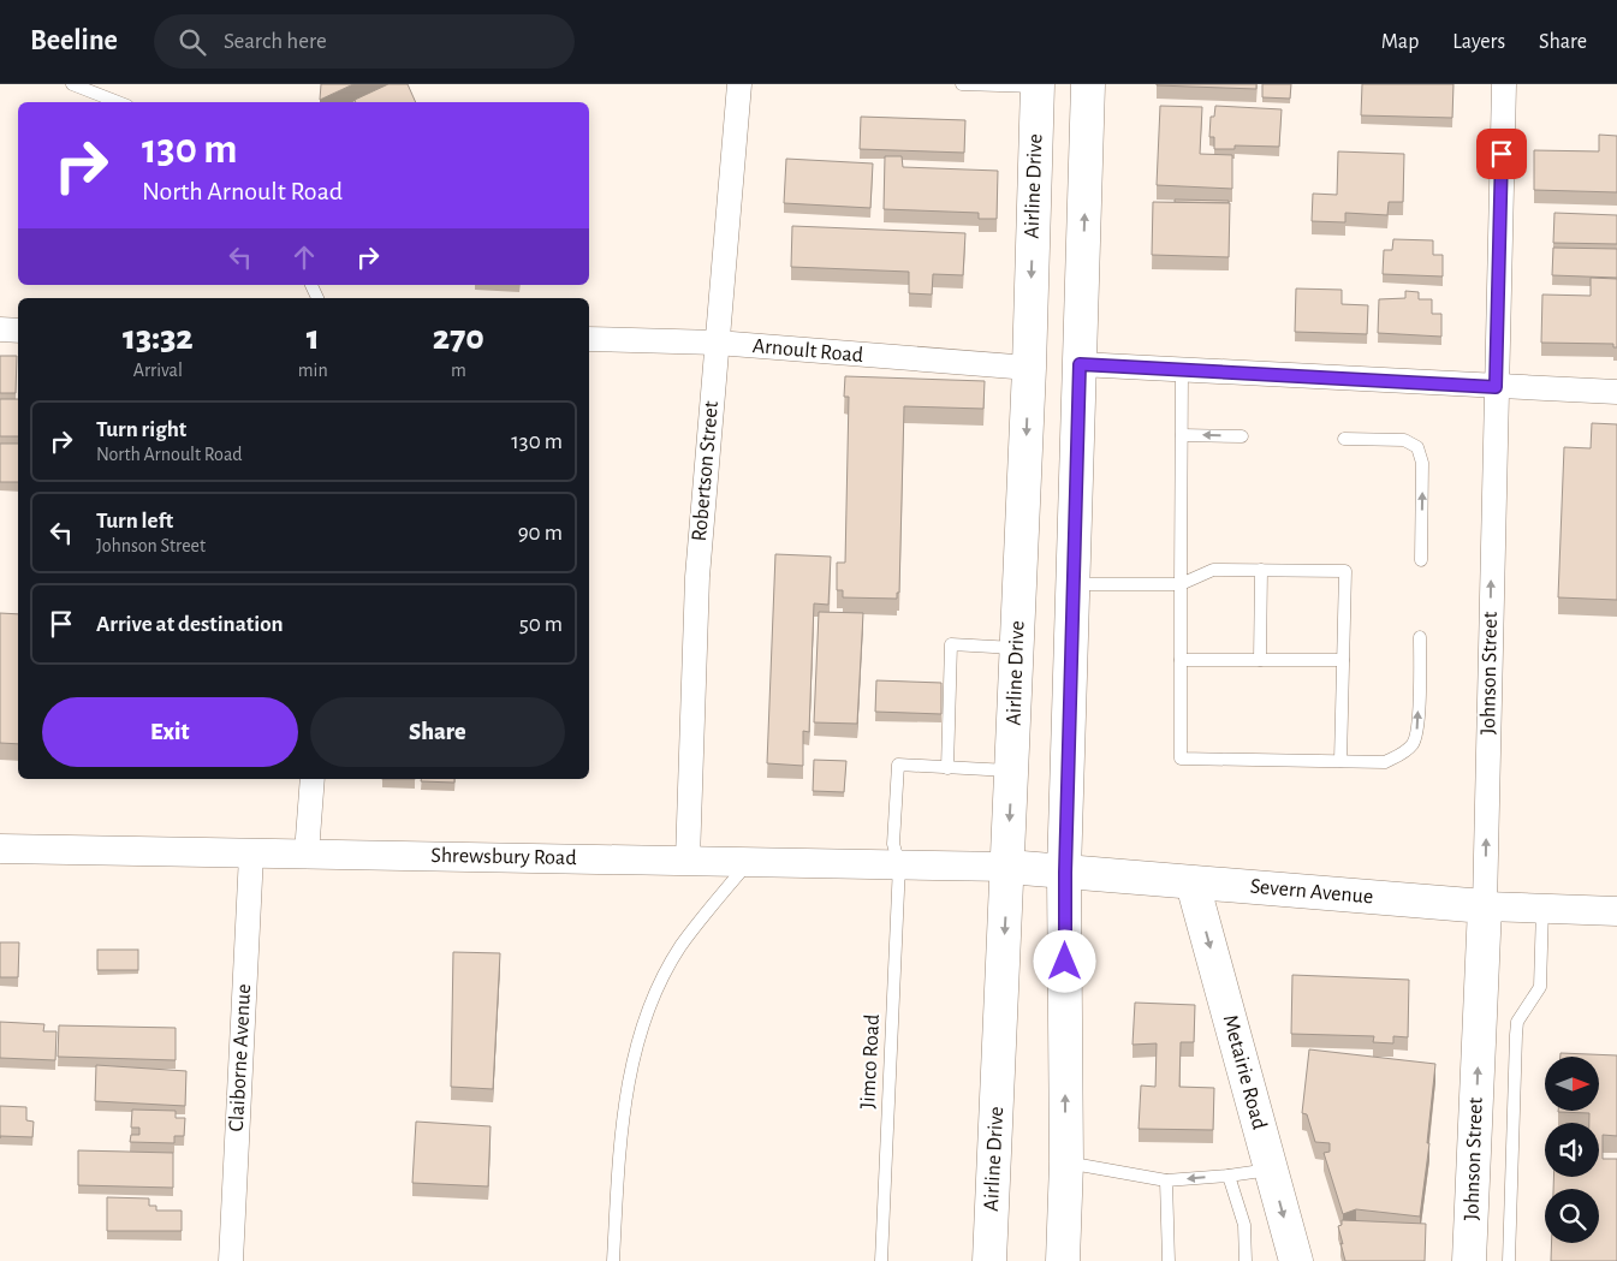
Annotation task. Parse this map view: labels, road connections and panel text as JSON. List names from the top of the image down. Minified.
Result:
{"streets":{"main road":["Airline Drive","Johnson Street","Severn Avenue","Metairie Road"],"street":["Arnoult Road","Robertson Street","Shrewsbury Road","Claiborne Avenue"],"lane":["Jimco Road"]},"crossings":[["Airline Drive","Arnoult Road"],["Airline Drive","Shrewsbury Road"],["Airline Drive","Severn Avenue"],["Arnoult Road","Robertson Street"],["Robertson Street","Shrewsbury Road"],["Johnson Street","Severn Avenue"],["Shrewsbury Road","Severn Avenue"],["Shrewsbury Road","Claiborne Avenue"],["Shrewsbury Road","Jimco Road"],["Severn Avenue","Metairie Road"]],"one_way":["Johnson Street"],"north":"right","page":{"header":"Beeline","search":"Search here","nav":["Map","Layers","Share"],"turn":["130 m","North Arnoult Road"],"eta":["13:32","Arrival","1","min","270","m"],"list":[{"name":"Turn right","note":"North Arnoult Road","value":"130 m"},{"name":"Turn left","note":"Johnson Street","value":"90 m"},{"name":"Arrive at destination","value":"50 m"}],"buttons":["Exit","Share"]}}
